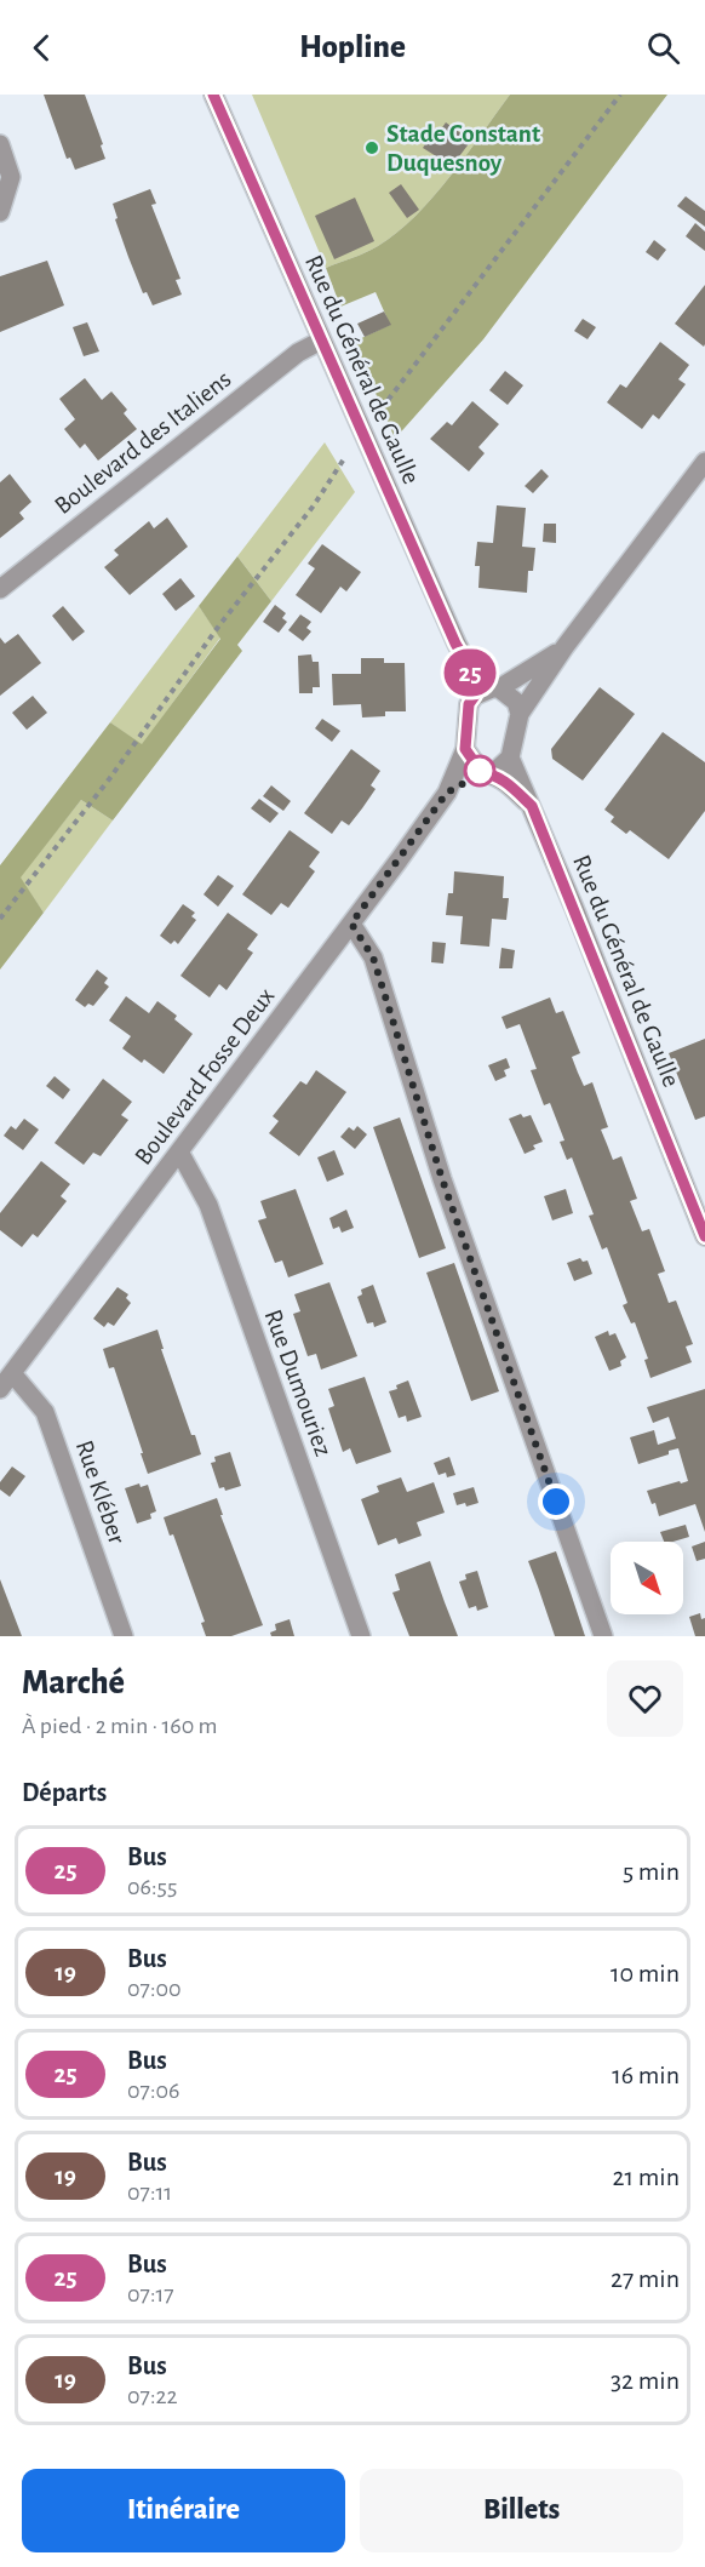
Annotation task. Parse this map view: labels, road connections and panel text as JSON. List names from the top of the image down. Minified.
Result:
{"streets":{"street":["Rue du Général de Gaulle","Boulevard des Italiens","Boulevard Fosse Deux","Rue Dumouriez","Rue Kléber"]},"crossings":[["Rue du Général de Gaulle","Boulevard des Italiens"],["Rue du Général de Gaulle","Boulevard Fosse Deux"],["Boulevard Fosse Deux","Rue Dumouriez"],["Boulevard Fosse Deux","Rue Kléber"]],"places":["Stade Constant Duquesnoy"],"lines":["bus line 25"],"north":"bottom right","page":{"header":"Hopline","on_map":"25","heading":[["Marché","À pied · 2 min · 160 m"],"Départs"],"list":[{"mark":"25","name":"Bus","note":"06:55","value":"5 min"},{"mark":"19","name":"Bus","note":"07:00","value":"10 min"},{"mark":"25","name":"Bus","note":"07:06","value":"16 min"},{"mark":"19","name":"Bus","note":"07:11","value":"21 min"},{"mark":"25","name":"Bus","note":"07:17","value":"27 min"},{"mark":"19","name":"Bus","note":"07:22","value":"32 min"}],"buttons":["Itinéraire","Billets"]}}
